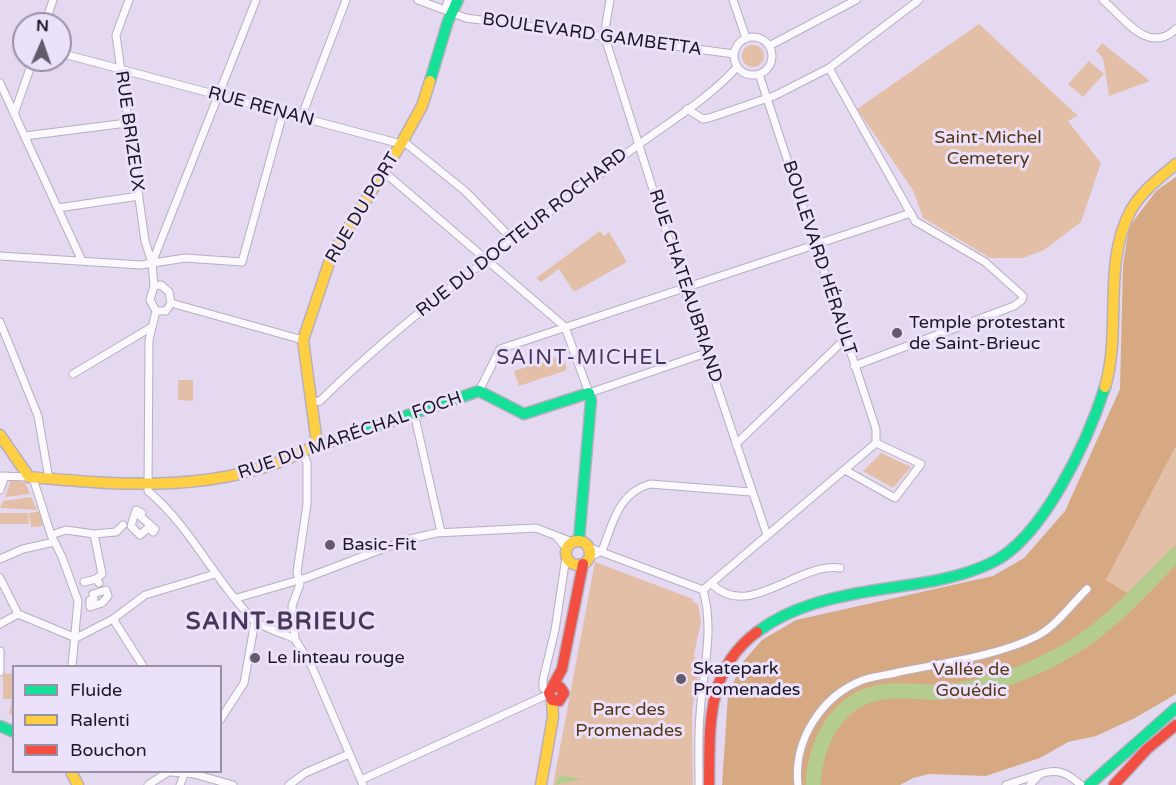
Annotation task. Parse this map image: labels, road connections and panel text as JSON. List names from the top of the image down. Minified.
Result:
{"streets":{"street":["BOULEVARD GAMBETTA","RUE RENAN","RUE BRIZEUX","RUE DU PORT","RUE DU DOCTEUR ROCHARD","BOULEVARD HÉRAULT","RUE CHATEAUBRIAND","RUE DU MARÉCHAL FOCH"]},"crossings":[["BOULEVARD GAMBETTA","RUE DU PORT"],["BOULEVARD GAMBETTA","RUE DU DOCTEUR ROCHARD"],["BOULEVARD GAMBETTA","BOULEVARD HÉRAULT"],["BOULEVARD GAMBETTA","RUE CHATEAUBRIAND"],["RUE RENAN","RUE BRIZEUX"],["RUE RENAN","RUE DU PORT"],["RUE DU PORT","RUE DU DOCTEUR ROCHARD"],["RUE DU PORT","RUE DU MARÉCHAL FOCH"],["RUE DU DOCTEUR ROCHARD","BOULEVARD HÉRAULT"],["RUE DU DOCTEUR ROCHARD","RUE CHATEAUBRIAND"]],"districts":["SAINT-MICHEL","SAINT-BRIEUC"],"parks":["Saint-Michel Cemetery","Vallée de Gouédic","Parc des Promenades"],"places":["Temple protestant de Saint-Brieuc","Basic-Fit","Le linteau rouge","Skatepark Promenades"],"legend":["Fluide","Ralenti","Bouchon"],"north":"top"}
